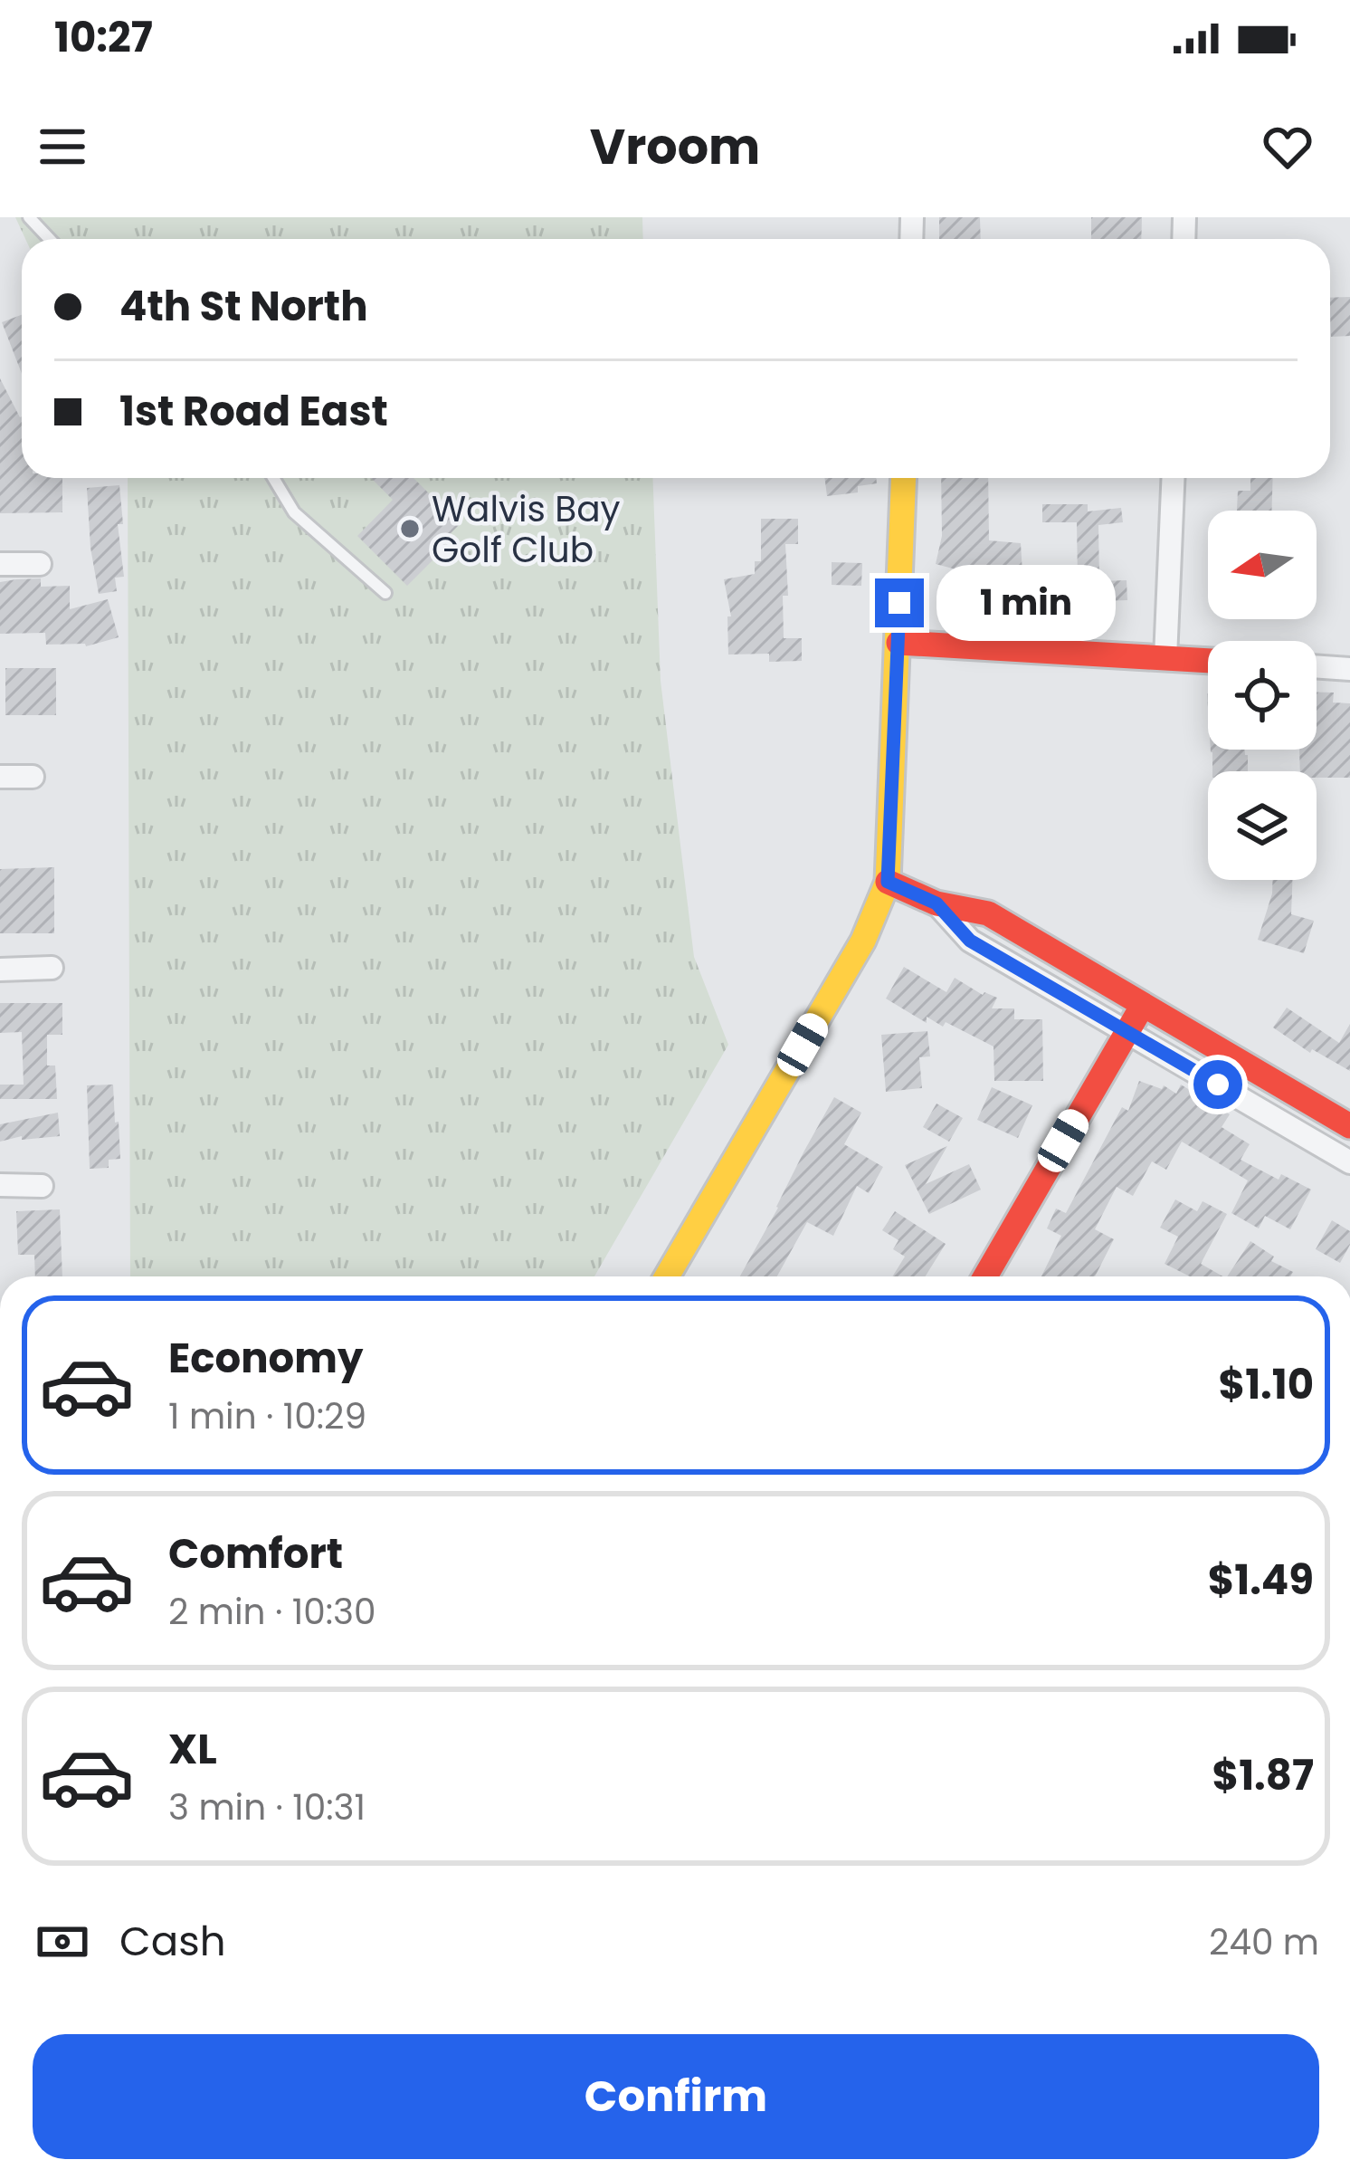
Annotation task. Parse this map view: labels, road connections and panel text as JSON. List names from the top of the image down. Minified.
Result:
{"places":["Walvis Bay Golf Club"],"north":"left","page":{"status":"10:27","header":"Vroom","banner":["4th St North","1st Road East"],"bubble":"1 min","list":[{"name":"Economy","note":"1 min · 10:29","value":"$1.10"},{"name":"Comfort","note":"2 min · 10:30","value":"$1.49"},{"name":"XL","note":"3 min · 10:31","value":"$1.87"}],"pay":["Cash","240 m"],"buttons":"Confirm"}}
